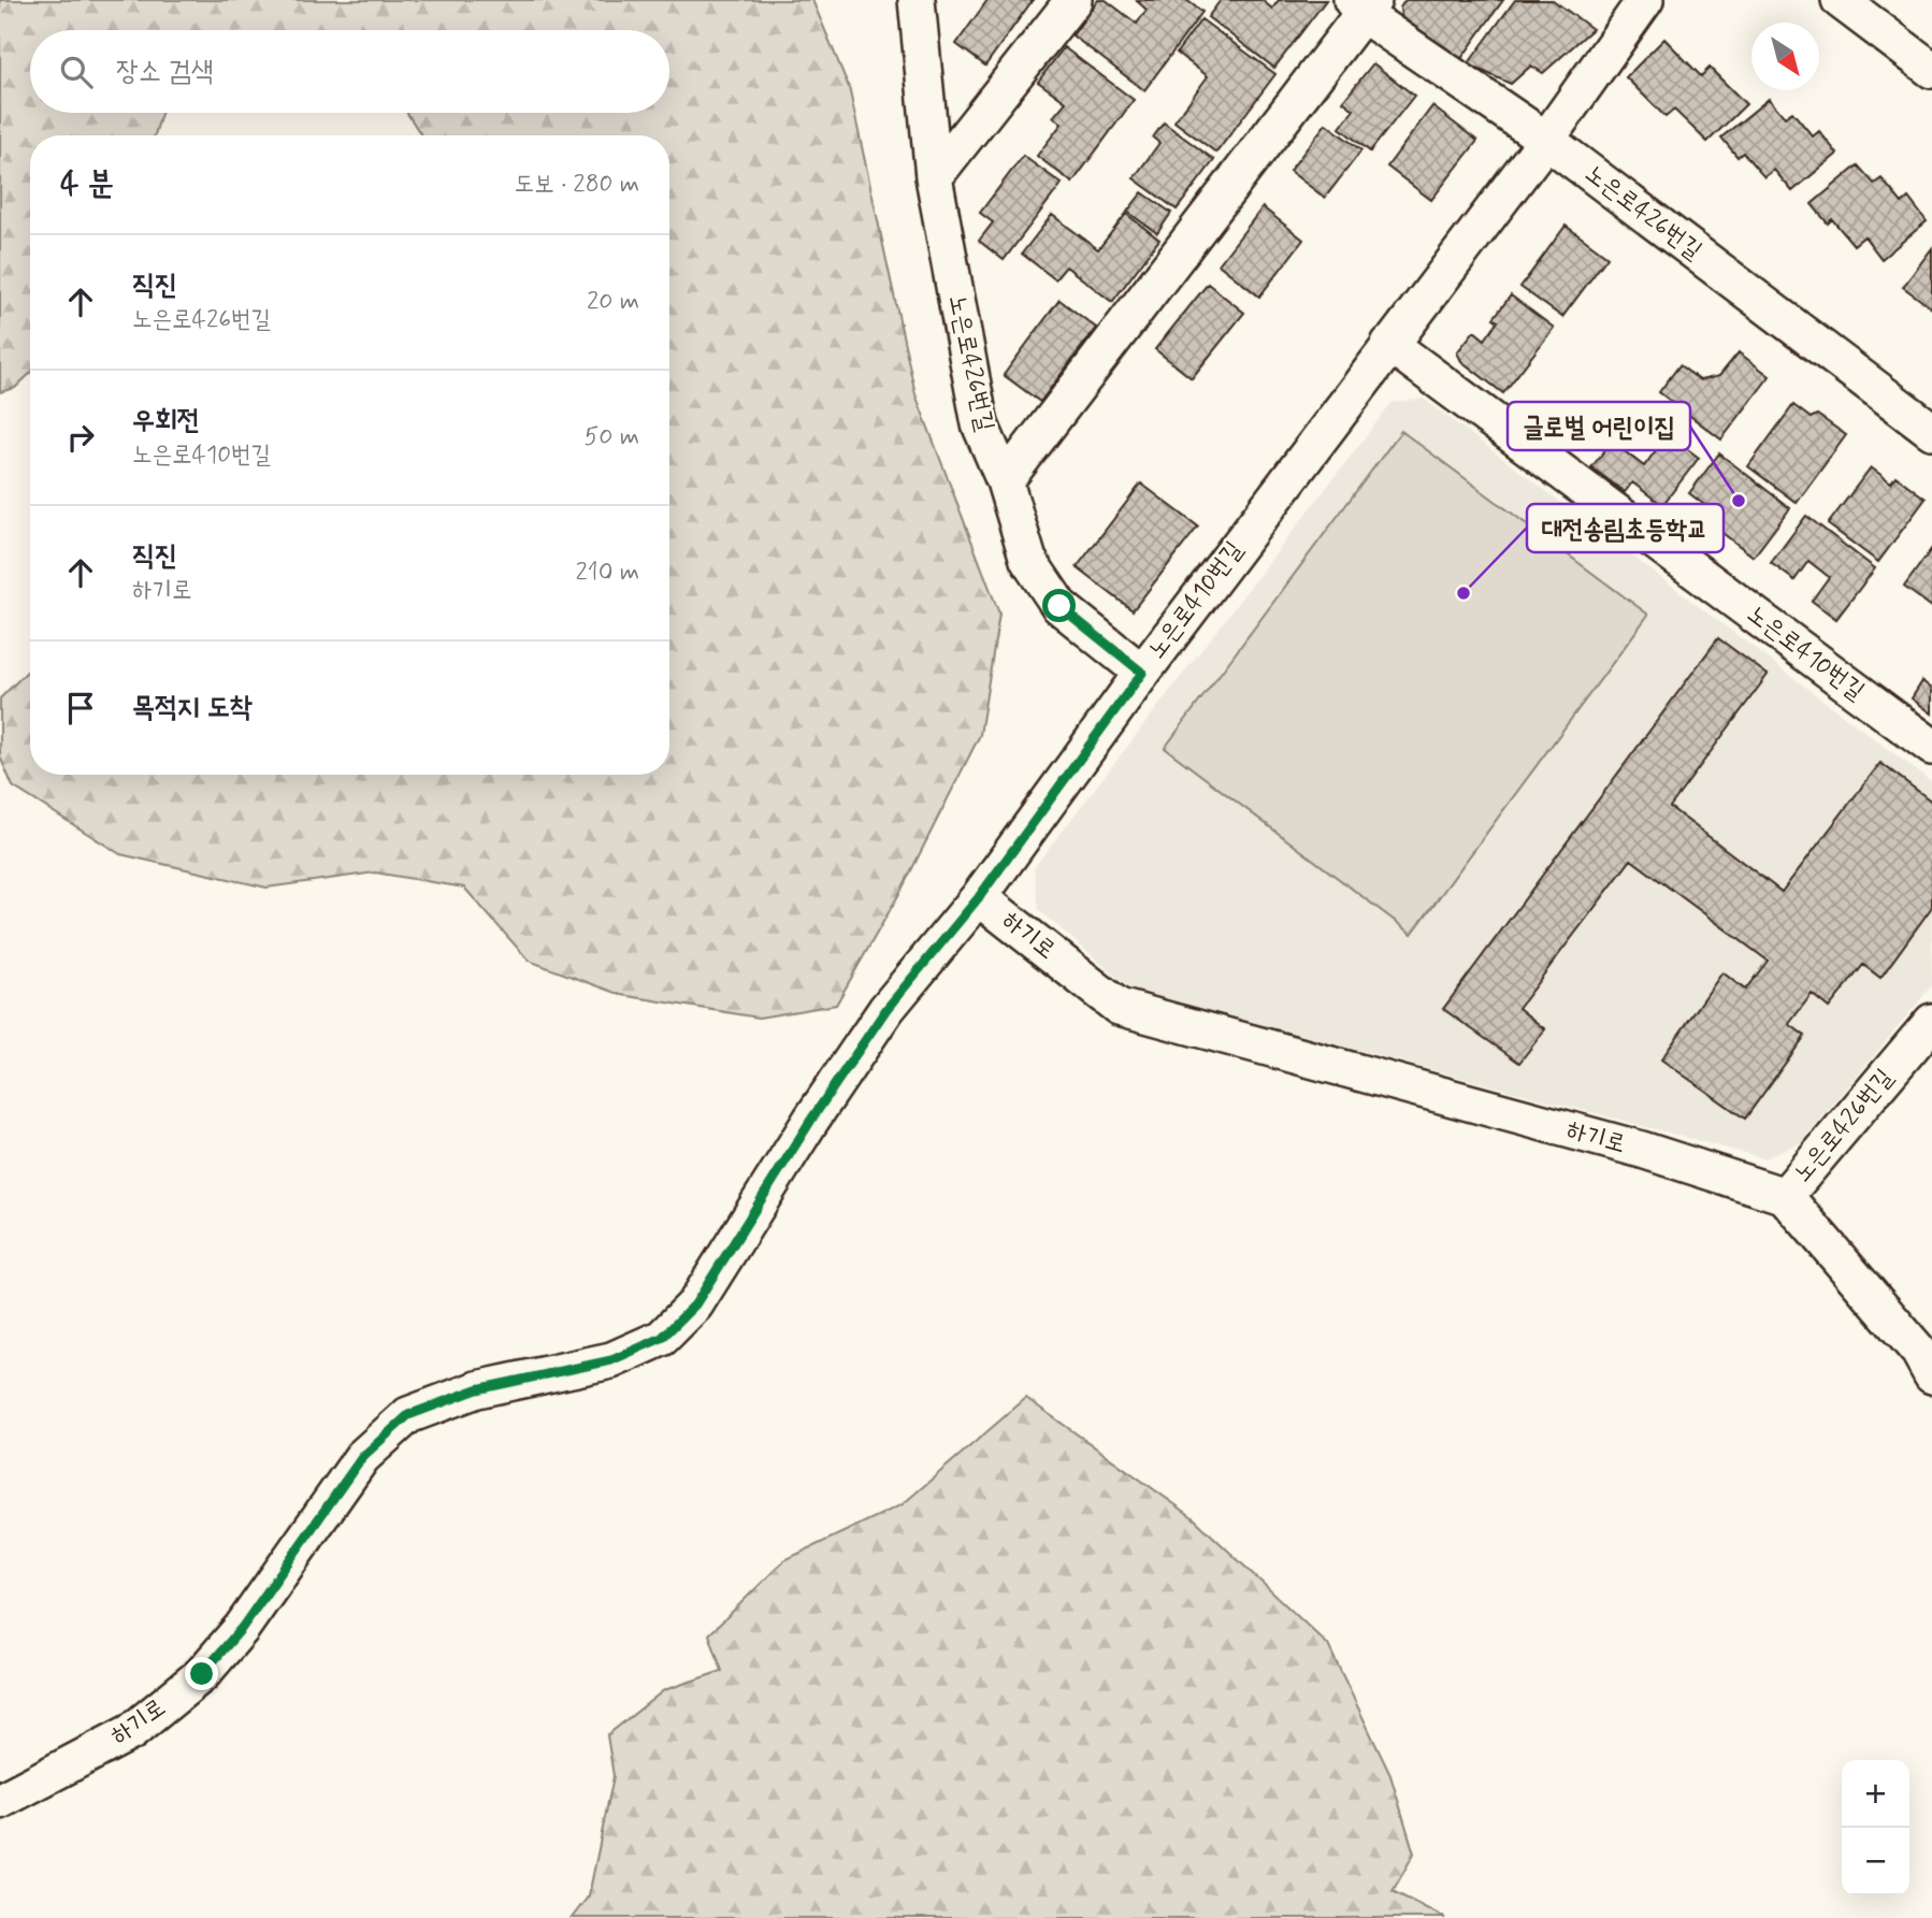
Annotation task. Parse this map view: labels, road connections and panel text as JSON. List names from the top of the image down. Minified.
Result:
{"streets":{"street":["노은로426번길","노은로410번길","하기로"]},"crossings":[["노은로426번길","노은로410번길"],["노은로426번길","하기로"],["노은로410번길","하기로"]],"places":["글로벌 어린이집","대전송림초등학교"],"north":"bottom right","page":{"search":"장소 검색","heading":["4 분","도보 · 280 m"],"list":[["직진","노은로426번길","20 m"],["우회전","노은로410번길","50 m"],["직진","하기로","210 m"],"목적지 도착"],"map_buttons":["+","−"]}}
